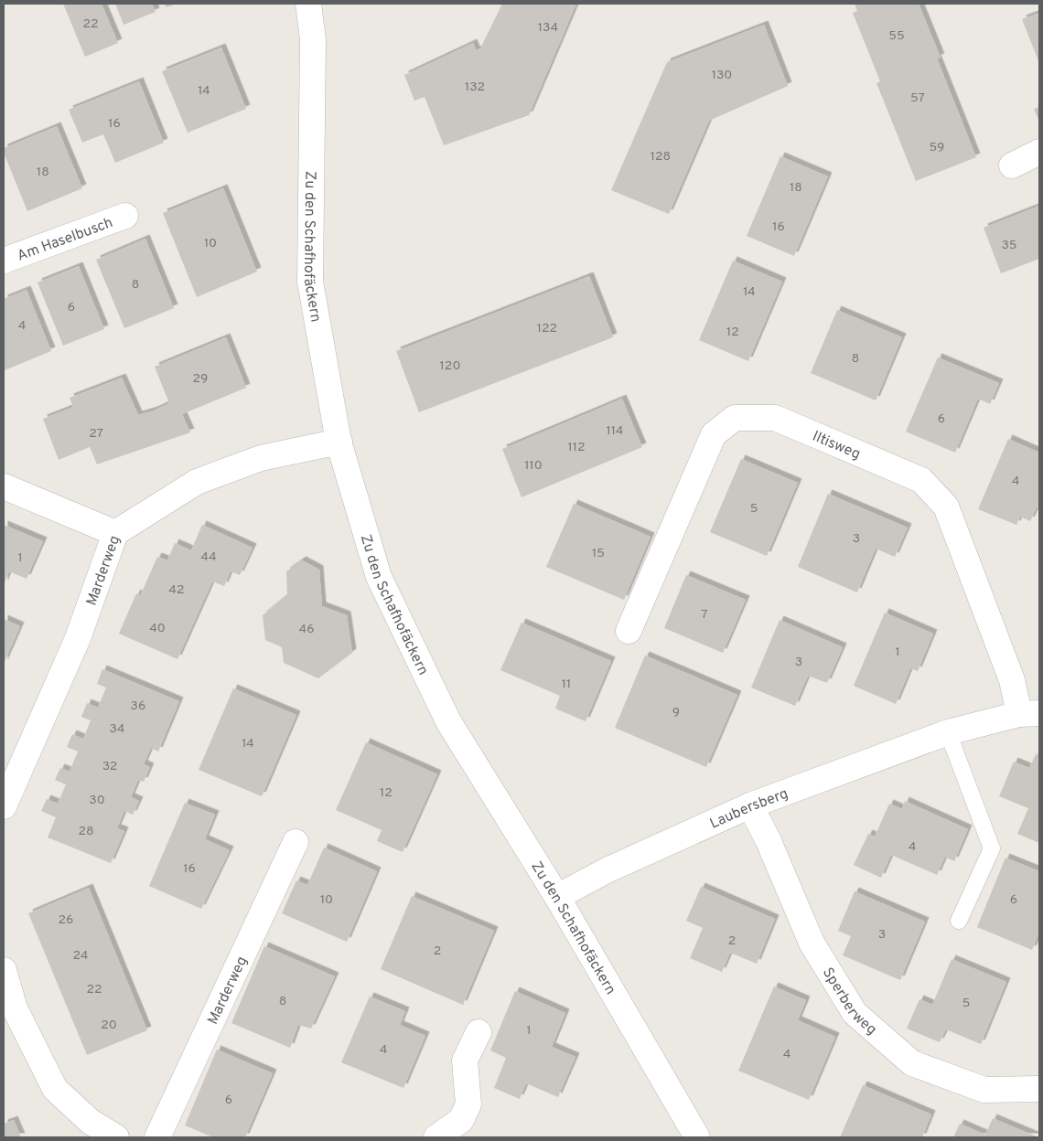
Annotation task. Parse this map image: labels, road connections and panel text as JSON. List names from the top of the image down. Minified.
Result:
{"streets":{"street":["Am Haselbusch","Zu den Schafhofäckern","Iltisweg","Marderweg","Laubersberg","Sperberweg"]},"crossings":[["Zu den Schafhofäckern","Marderweg"],["Zu den Schafhofäckern","Laubersberg"],["Iltisweg","Laubersberg"],["Laubersberg","Sperberweg"]],"house_numbers":["22","134","55","130","132","14","57","16","59","128","18","18","16","10","35","8","14","6","4","122","12","8","120","29","6","114","27","112","110","4","5","3","15","44","1","42","7","40","46","1","3","11","36","9","34","14","32","12","30","28","4","16","10","6","26","3","2","2","24","22","8","5","20","1","4","4","6"]}
